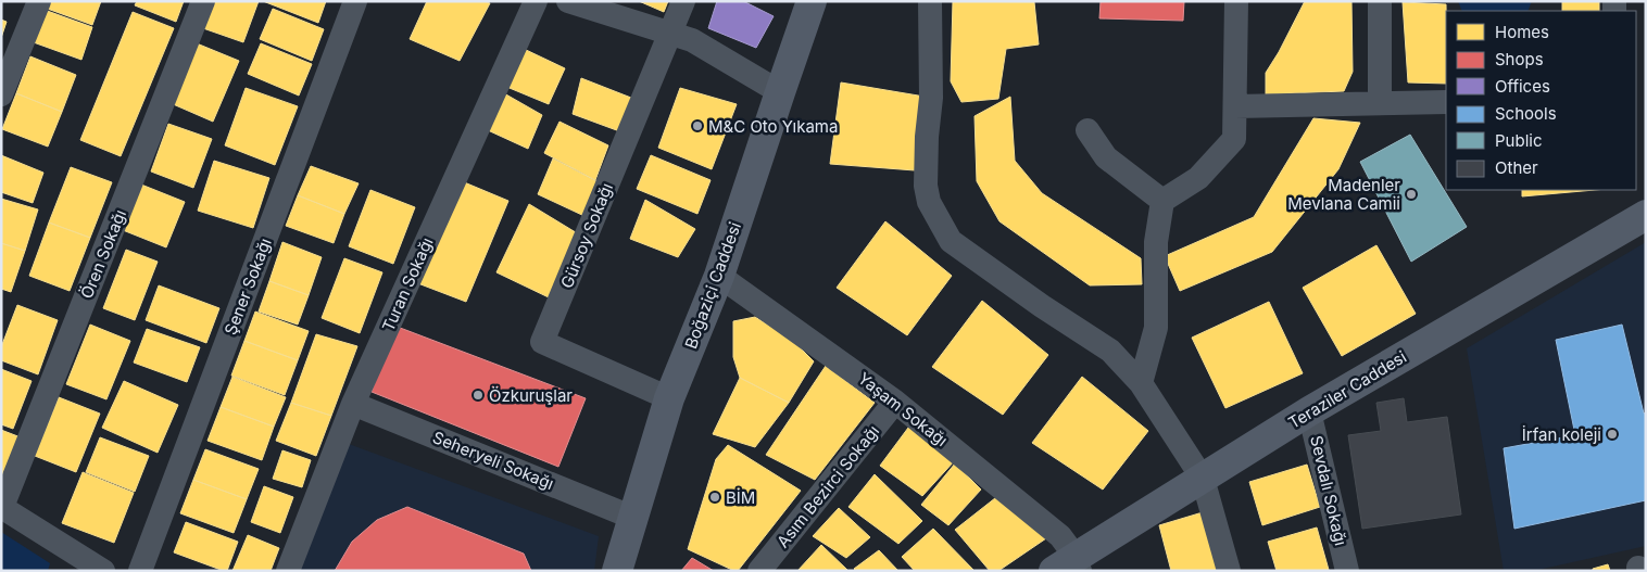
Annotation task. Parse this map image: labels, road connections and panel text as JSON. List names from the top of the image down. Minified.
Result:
{"streets":{"main road":["Boğaziçi Caddesi","Teraziler Caddesi"],"street":["Gürsoy Sokağı","Ören Sokağı","Turan Sokağı","Şener Sokağı","Yaşam Sokağı","Seheryeli Sokağı","Asım Bezirci Sokağı","Sevdalı Sokağı"]},"crossings":[["Gürsoy Sokağı","Boğaziçi Caddesi"],["Turan Sokağı","Seheryeli Sokağı"],["Boğaziçi Caddesi","Yaşam Sokağı"],["Boğaziçi Caddesi","Seheryeli Sokağı"],["Teraziler Caddesi","Yaşam Sokağı"],["Teraziler Caddesi","Sevdalı Sokağı"],["Yaşam Sokağı","Asım Bezirci Sokağı"]],"places":["M&C Oto Yıkama","Madenler Mevlana Camii","Özkuruşlar","İrfan koleji","BİM"],"legend":["Homes","Shops","Offices","Schools","Public","Other"]}
